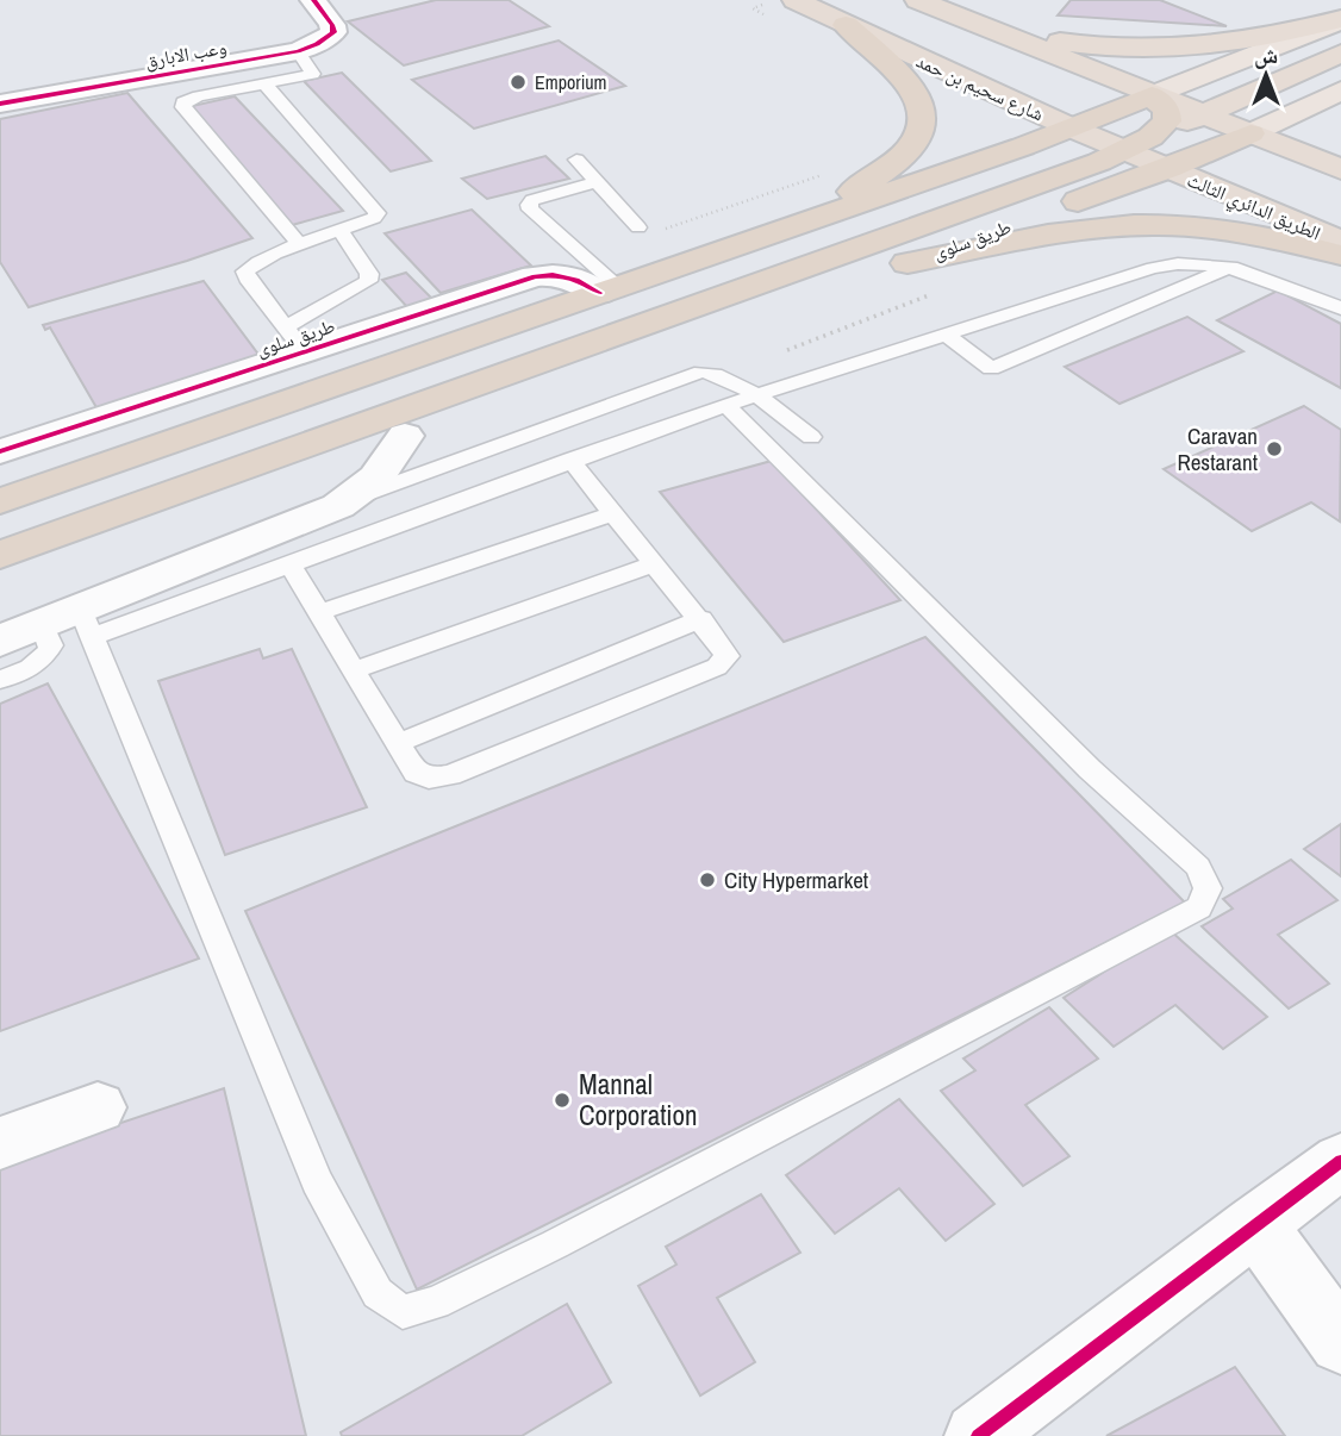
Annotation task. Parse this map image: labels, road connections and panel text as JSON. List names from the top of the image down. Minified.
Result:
{"streets":{"highway":["شارع سحيم بن حمد","الطريق الدائري الثالث","طريق سلوى"],"street":["وعب الابارق"]},"crossings":[["شارع سحيم بن حمد","الطريق الدائري الثالث"],["شارع سحيم بن حمد","طريق سلوى"],["الطريق الدائري الثالث","طريق سلوى"]],"places":["Emporium","Caravan Restarant","City Hypermarket","Mannal Corporation"],"north":"top"}
